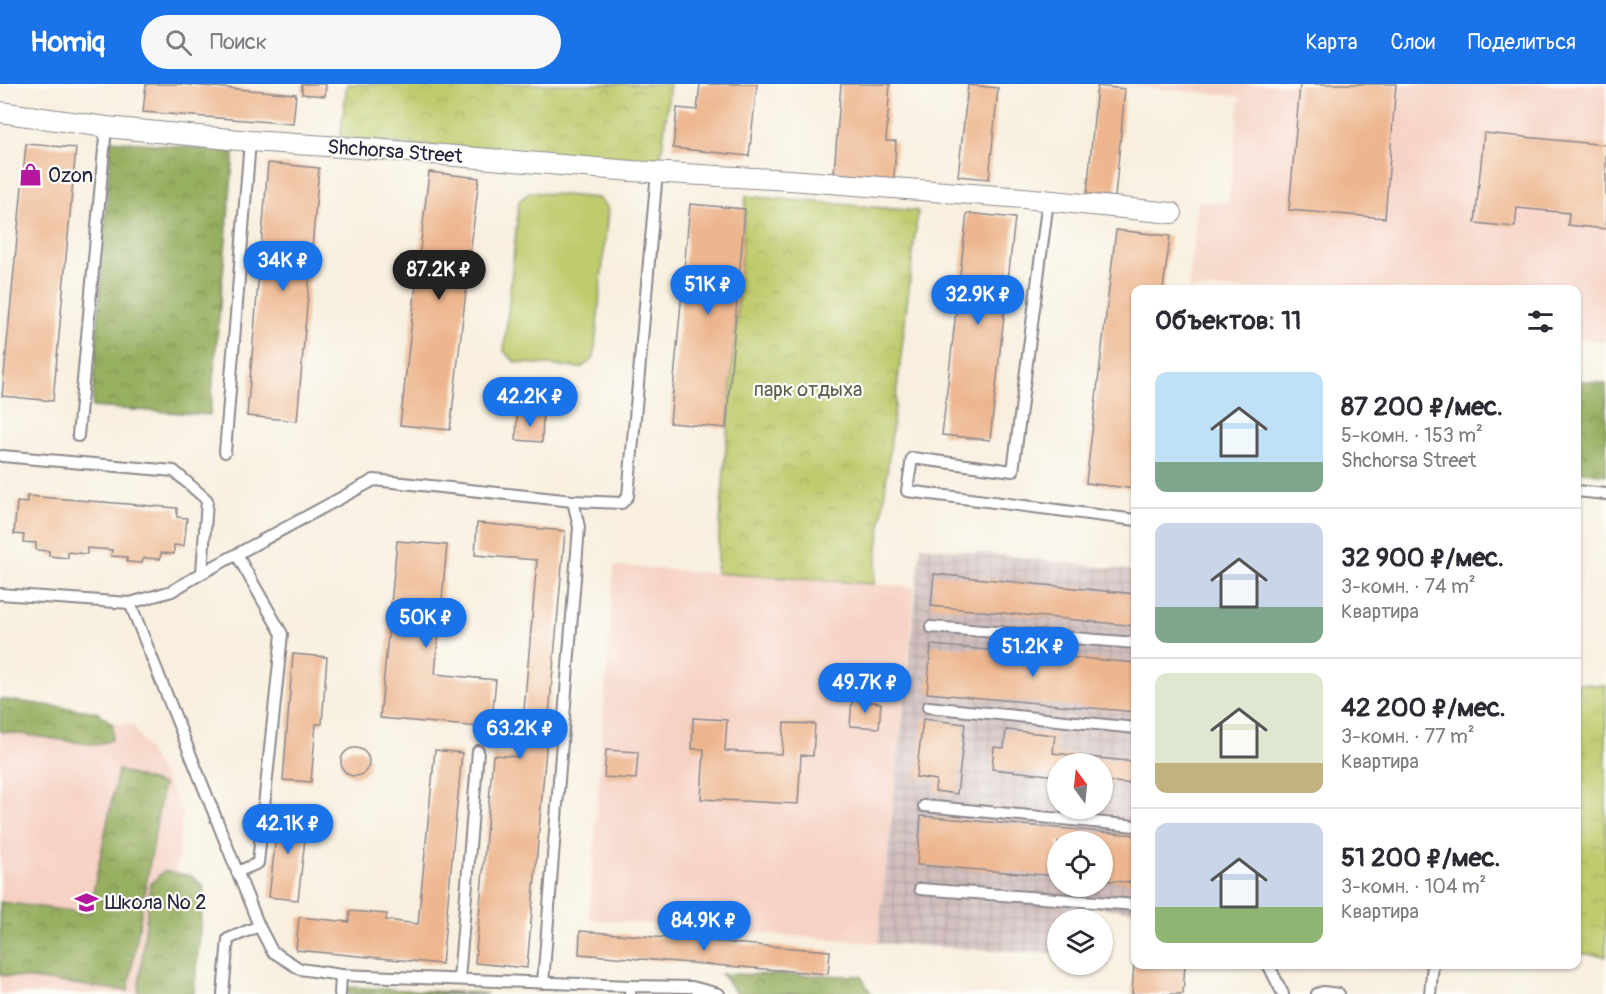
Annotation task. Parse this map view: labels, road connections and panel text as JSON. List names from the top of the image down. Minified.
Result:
{"streets":{"street":["Shchorsa Street"]},"parks":["парк отдыха"],"places":{"shop":["Ozon"],"school or university":["Школа № 2"]},"north":"top","page":{"header":"Homiq","search":"Поиск","nav":["Карта","Слои","Поделиться"],"price":["34K ₽","87.2K ₽","51K ₽","32.9K ₽","42.2K ₽","50K ₽","51.2K ₽","49.7K ₽","63.2K ₽","42.1K ₽","84.9K ₽"],"heading":"Объектов: 11","list":[{"name":"87 200 ₽/мес.","note":"5-комн. · 153 m² · Shchorsa Street"},{"name":"32 900 ₽/мес.","note":"3-комн. · 74 m² · Квартира"},{"name":"42 200 ₽/мес.","note":"3-комн. · 77 m² · Квартира"},{"name":"51 200 ₽/мес.","note":"3-комн. · 104 m² · Квартира"}]}}
